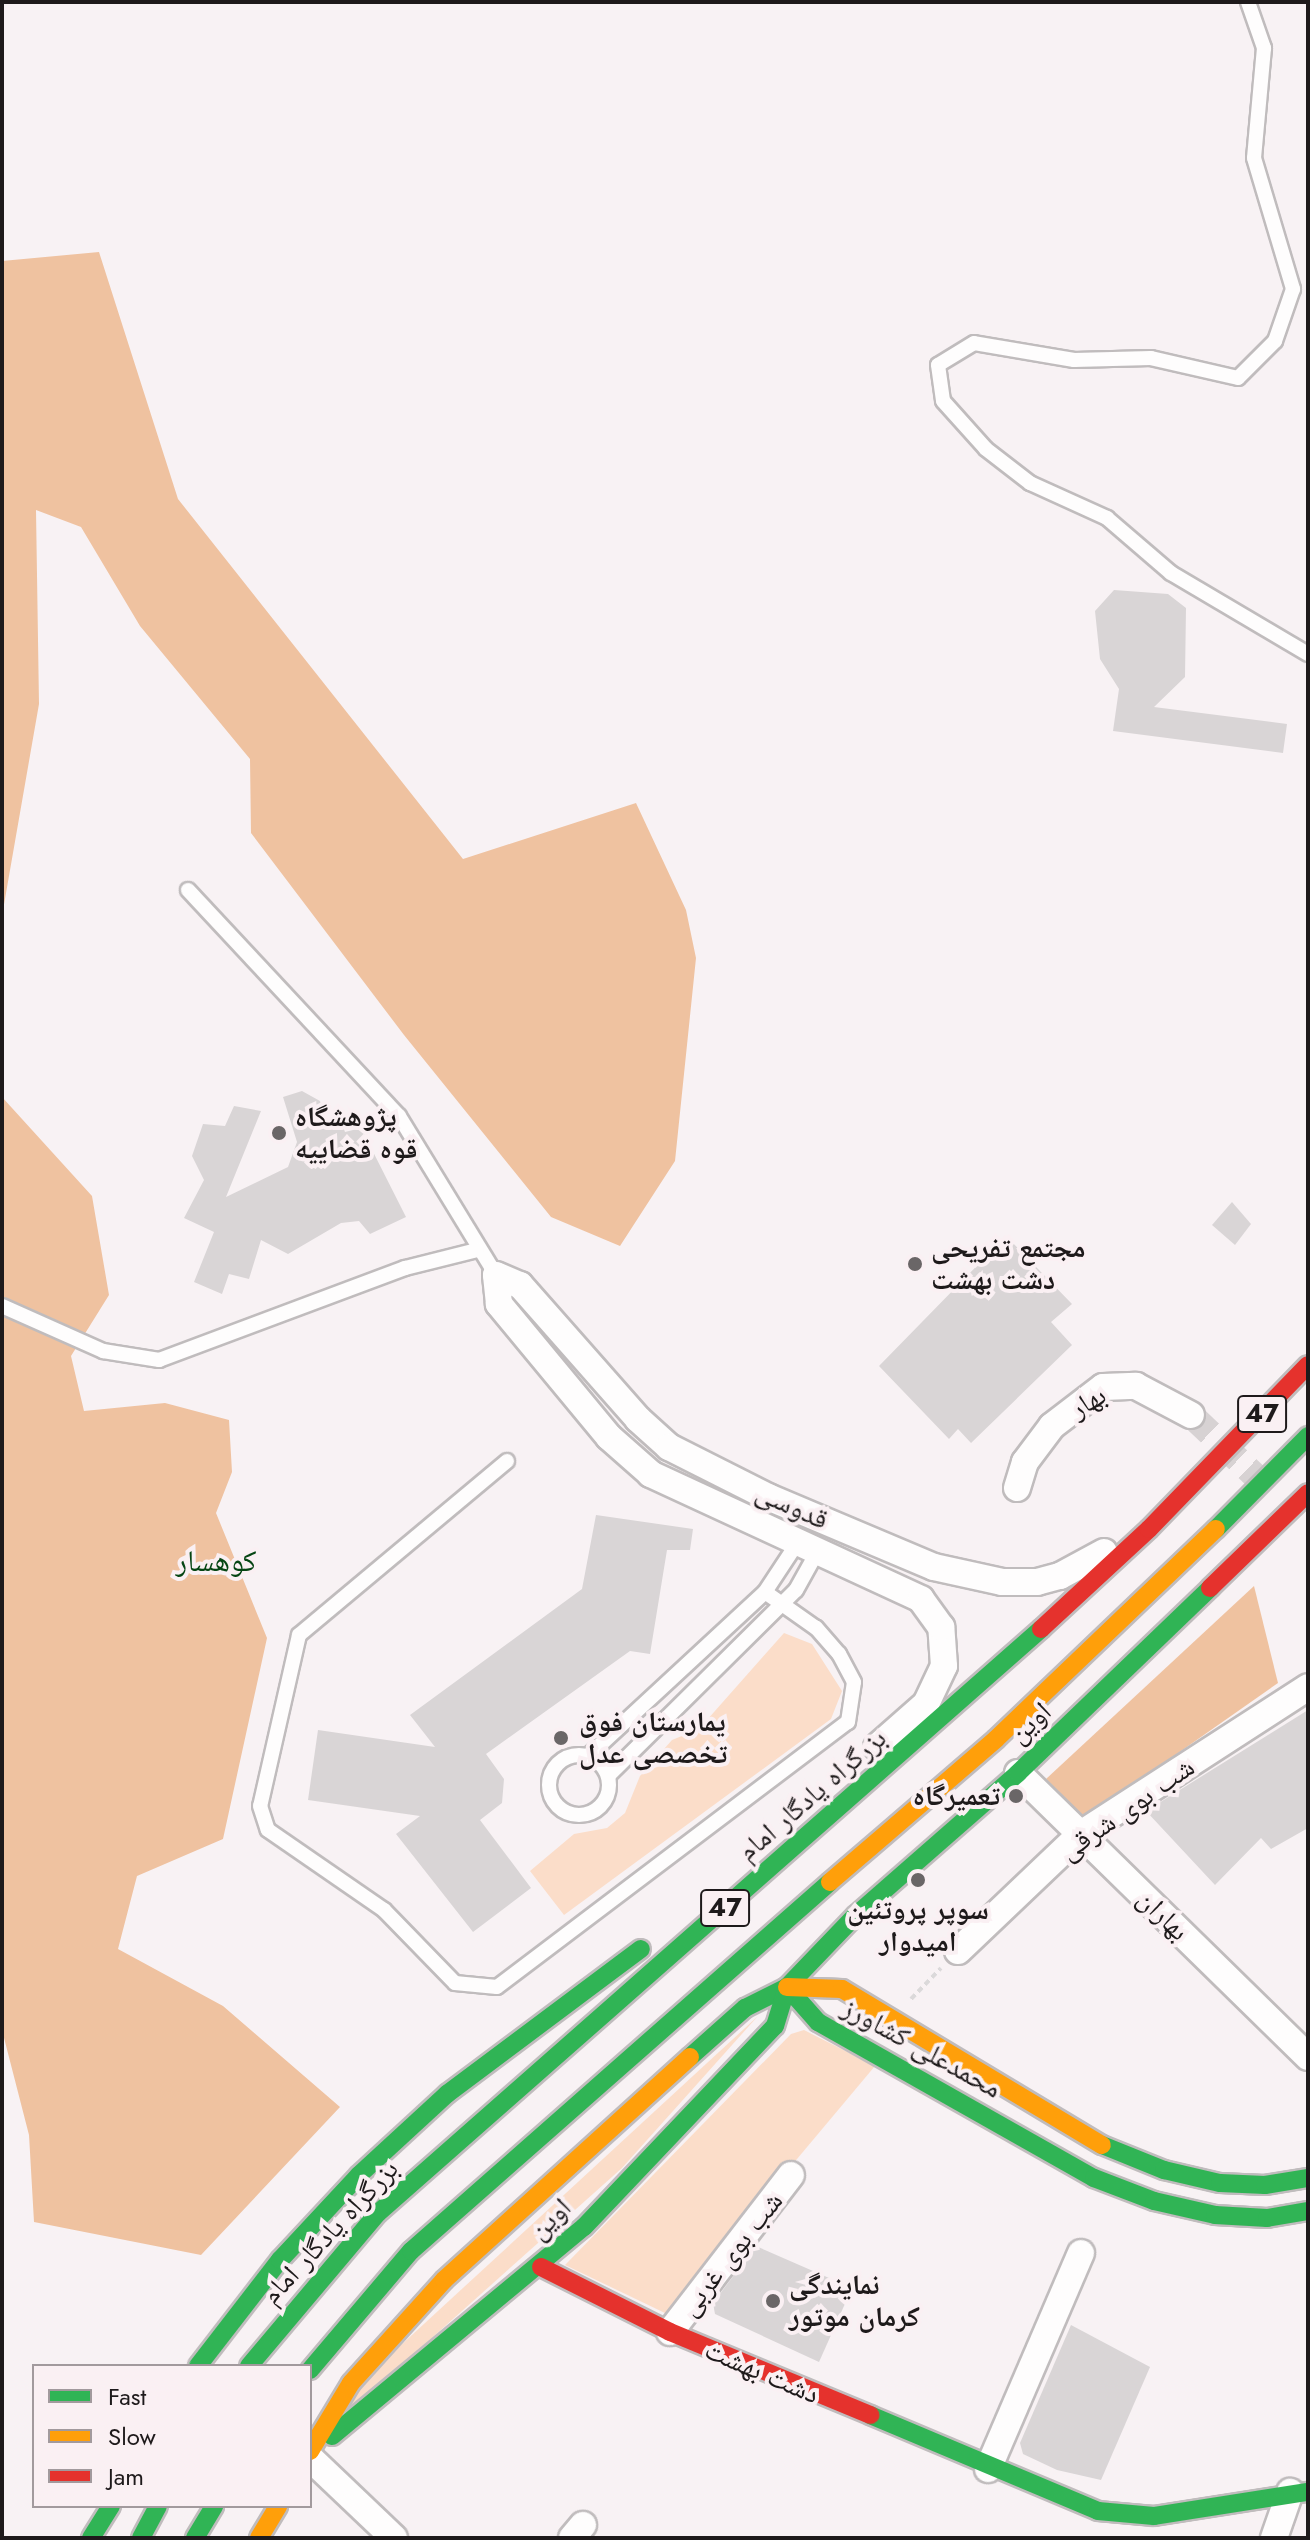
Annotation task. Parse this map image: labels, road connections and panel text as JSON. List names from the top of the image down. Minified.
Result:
{"streets":{"main road":["47","اوین","بزرگراه یادگار امام","محمدعلی کشاورز","دشت بهشت"],"street":["بهار","قدوسی","شب بوی شرقی","بهاران","شب بوی غربی"]},"crossings":[["قدوسی","بزرگراه یادگار امام"],["اوین","بهاران"],["اوین","محمدعلی کشاورز"],["اوین","دشت بهشت"],["شب بوی شرقی","بهاران"],["شب بوی غربی","دشت بهشت"]],"districts":["کوهسار"],"places":["پژوهشگاه قوه قضاییه","مجتمع تفریحی دشت بهشت","یمارستان فوق تخصصی عدل","تعمیرگاه","سوپر پروتئین امیدوار","نمایندگی کرمان موتور"],"legend":["Fast","Slow","Jam"]}
